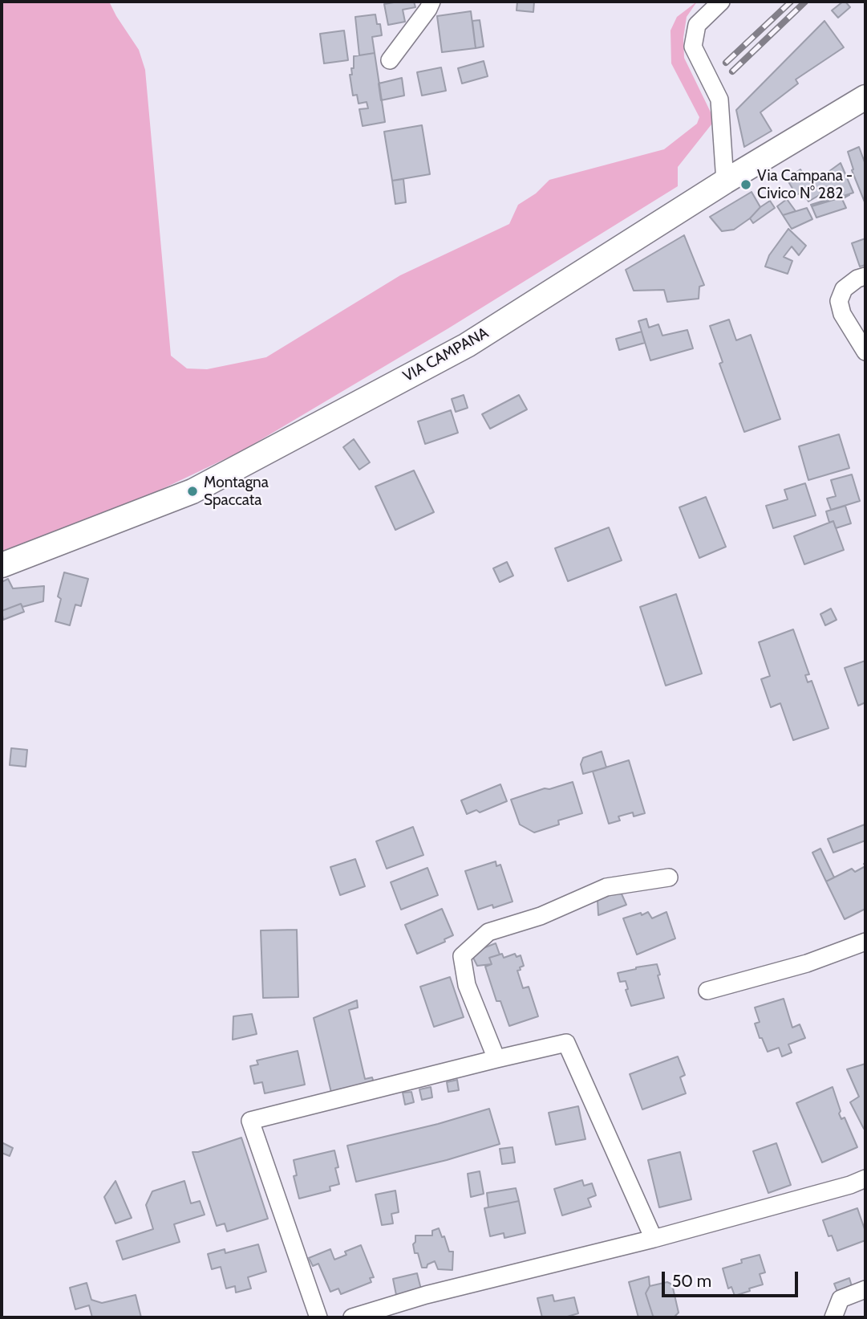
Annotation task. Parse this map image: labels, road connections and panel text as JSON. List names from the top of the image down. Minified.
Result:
{"streets":{"main road":["VIA CAMPANA"]},"places":["Via Campana - Civico N° 282","Montagna Spaccata"],"scale_bar":"50 m"}
